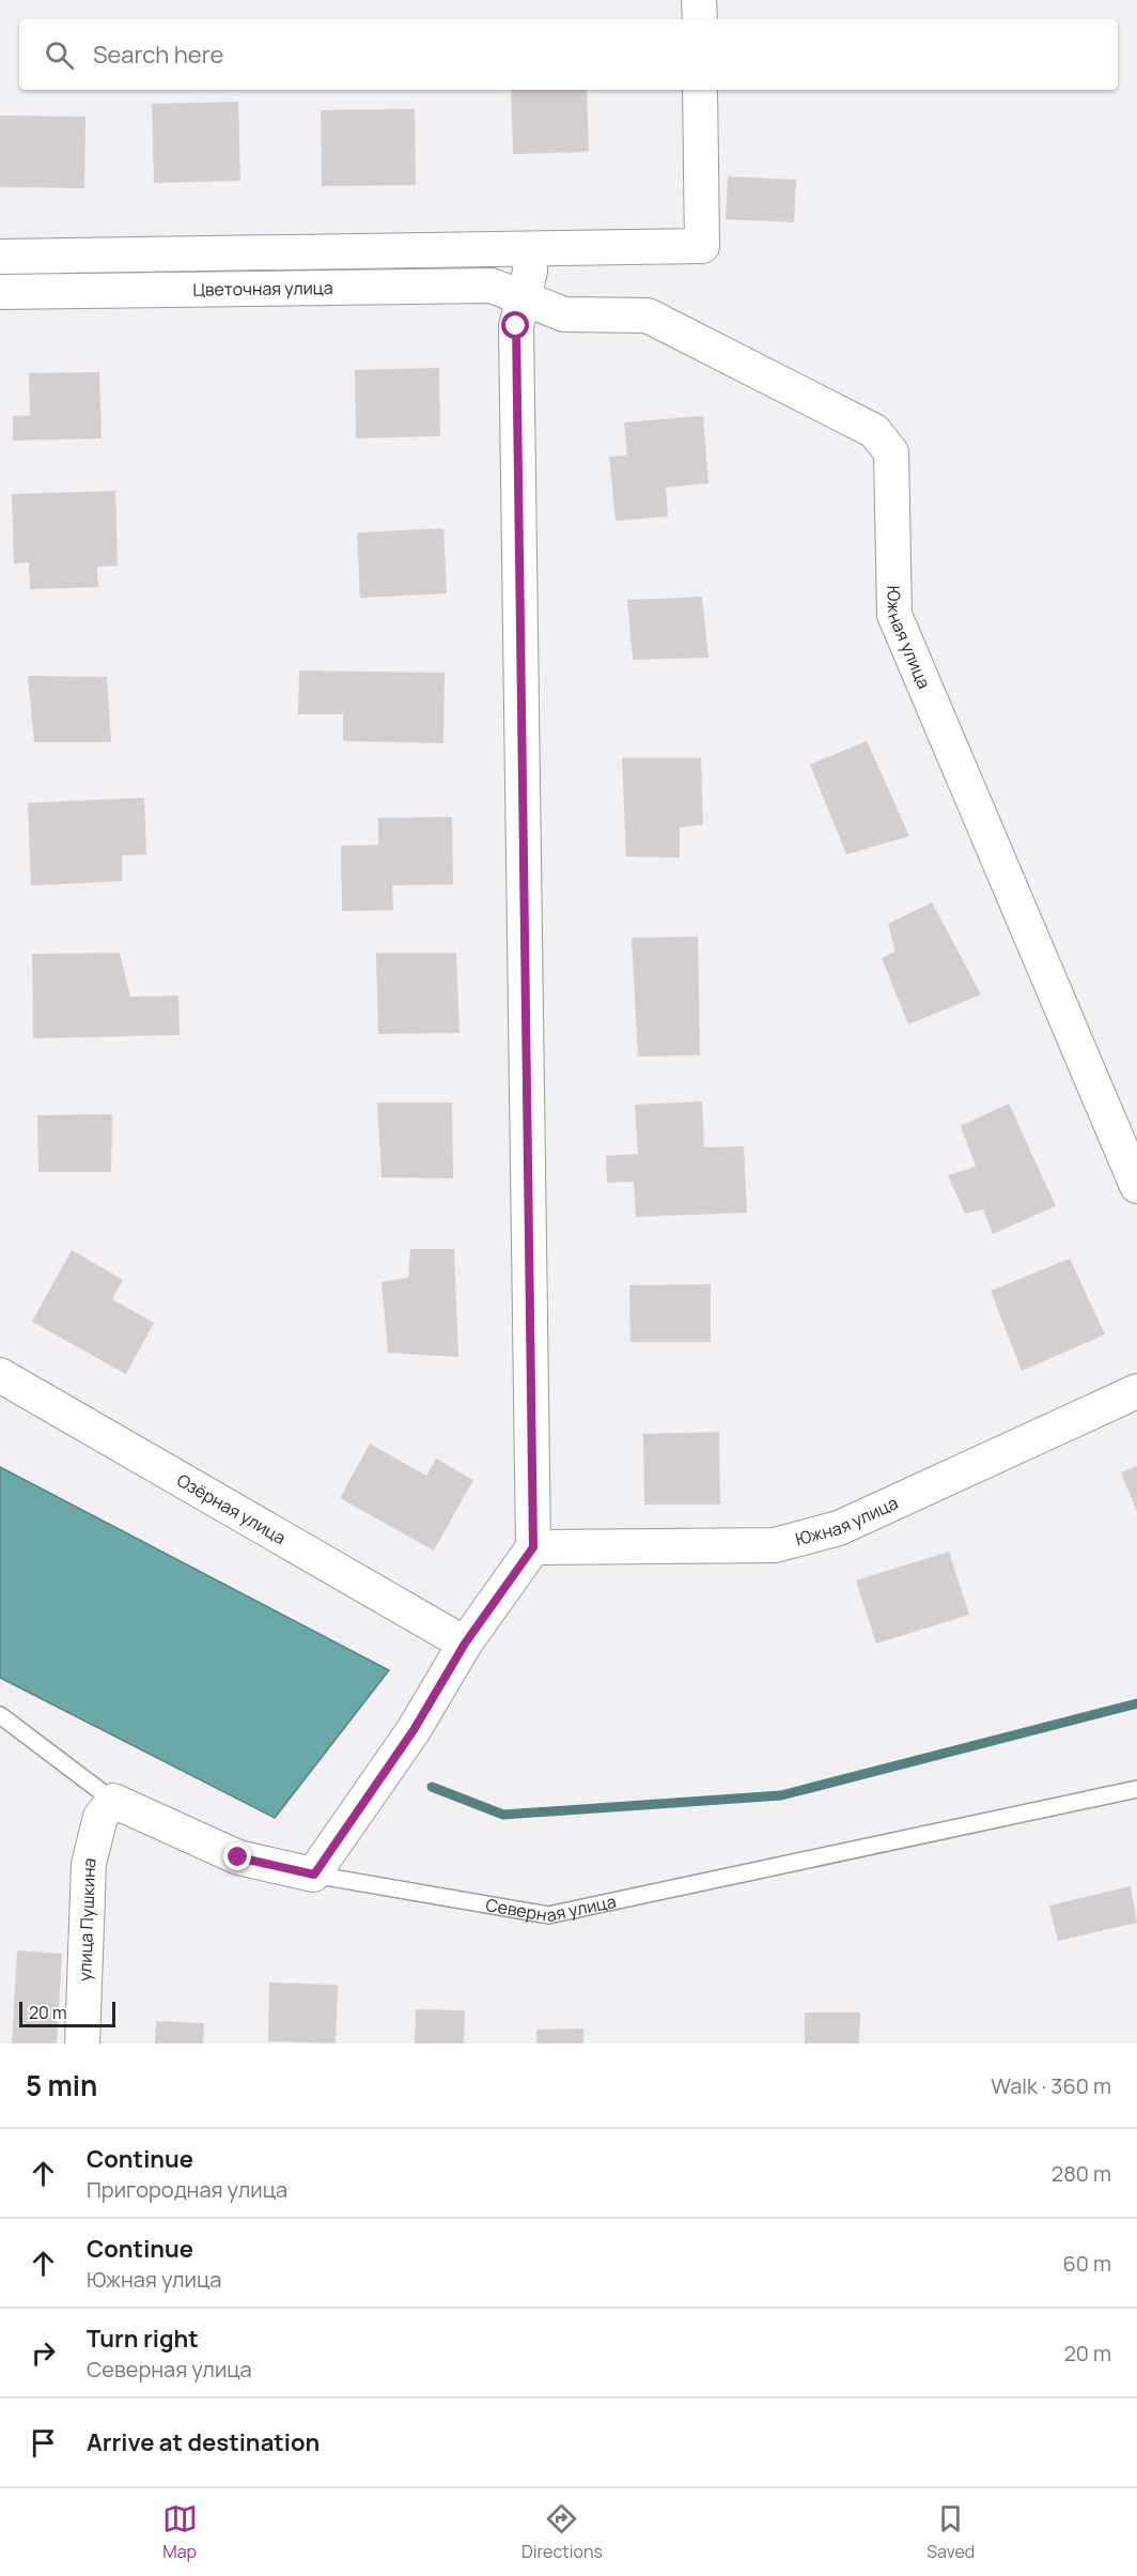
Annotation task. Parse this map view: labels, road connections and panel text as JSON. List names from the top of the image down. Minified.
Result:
{"streets":{"street":["Цветочная улица","Южная улица","Озёрная улица","Северная улица","улица Пушкина"]},"crossings":[["Цветочная улица","Южная улица"],["Северная улица","улица Пушкина"]],"scale_bar":"20 m","page":{"search":"Search here","scale":"20 m","heading":["5 min","Walk · 360 m"],"list":[["Continue","Пригородная улица","280 m"],["Continue","Южная улица","60 m"],["Turn right","Северная улица","20 m"],"Arrive at destination"],"nav":["Map","Directions","Saved"]}}
